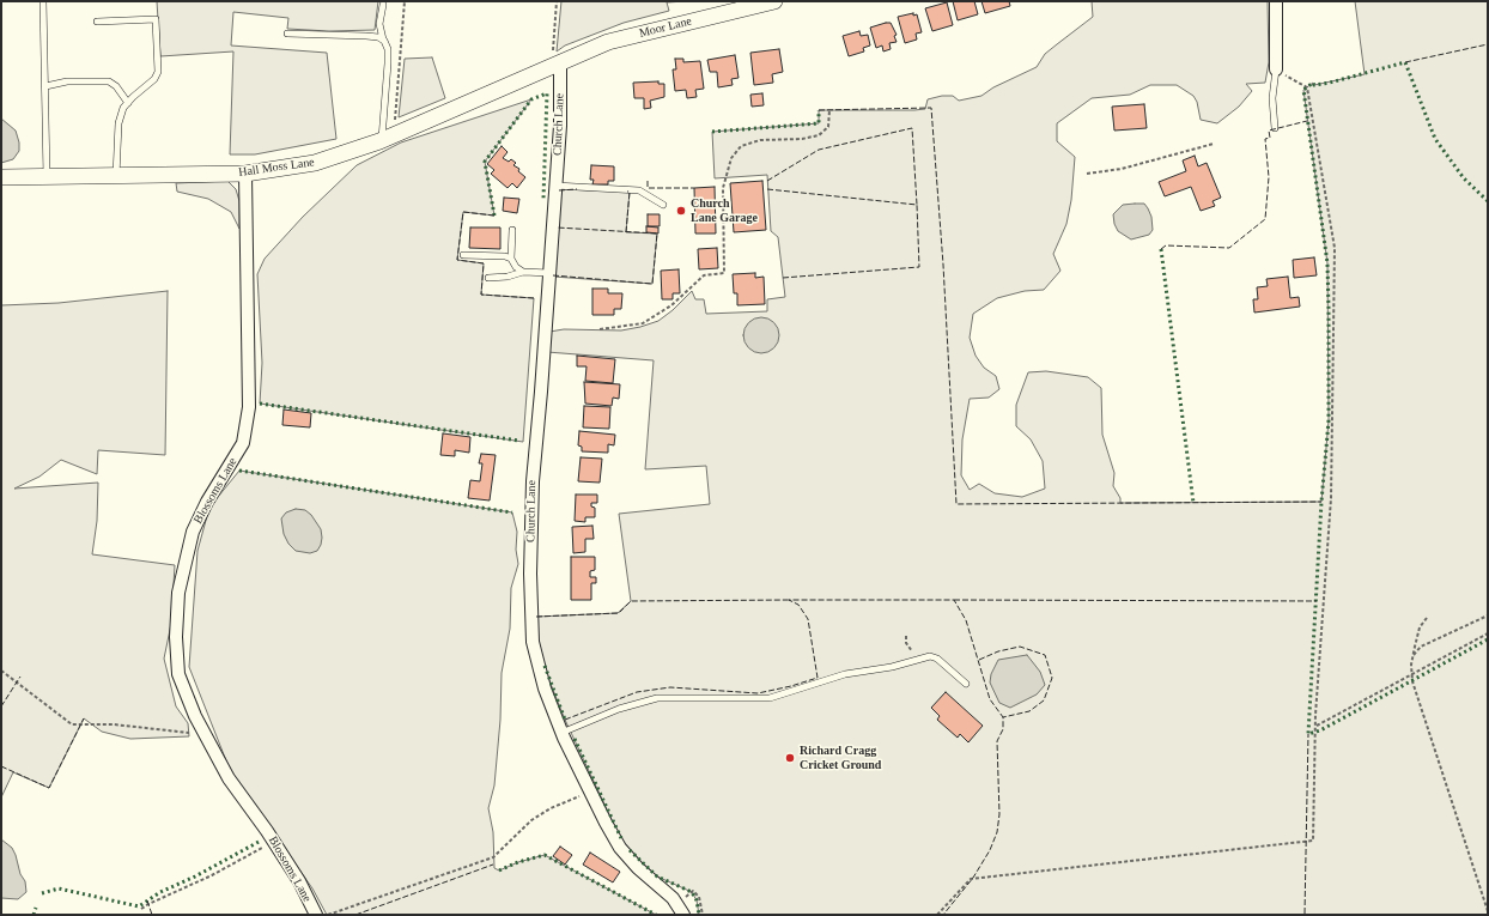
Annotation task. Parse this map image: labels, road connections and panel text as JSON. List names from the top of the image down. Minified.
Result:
{"streets":{"street":["Moor Lane","Church Lane","Hall Moss Lane","Blossoms Lane"]},"crossings":[["Moor Lane","Church Lane"],["Moor Lane","Hall Moss Lane"],["Church Lane","Hall Moss Lane"],["Hall Moss Lane","Blossoms Lane"]],"places":["Church Lane Garage","Richard Cragg Cricket Ground"]}
